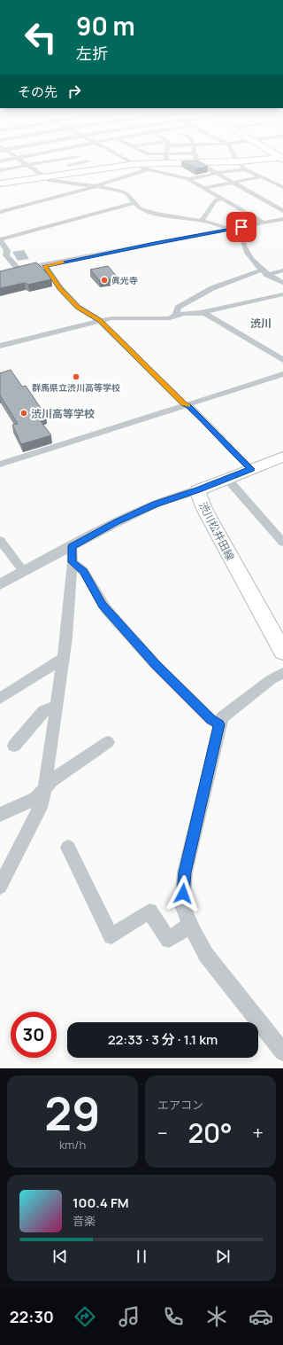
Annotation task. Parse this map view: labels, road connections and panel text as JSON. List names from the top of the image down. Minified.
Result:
{"streets":{"main road":["渋川松井田線"]},"districts":["渋川"],"places":["眞光寺","群馬県立渋川高等学校","渋川高等学校"],"page":{"turn":["90 m","左折"],"then":"その先","limit":"30","trip":"22:33 · 3 分 · 1.1 km","tile":[["29","km/h"],"エアコン"],"heat":["−","20°","+"],"song":["100.4 FM","音楽"],"tabs":"22:30"}}
